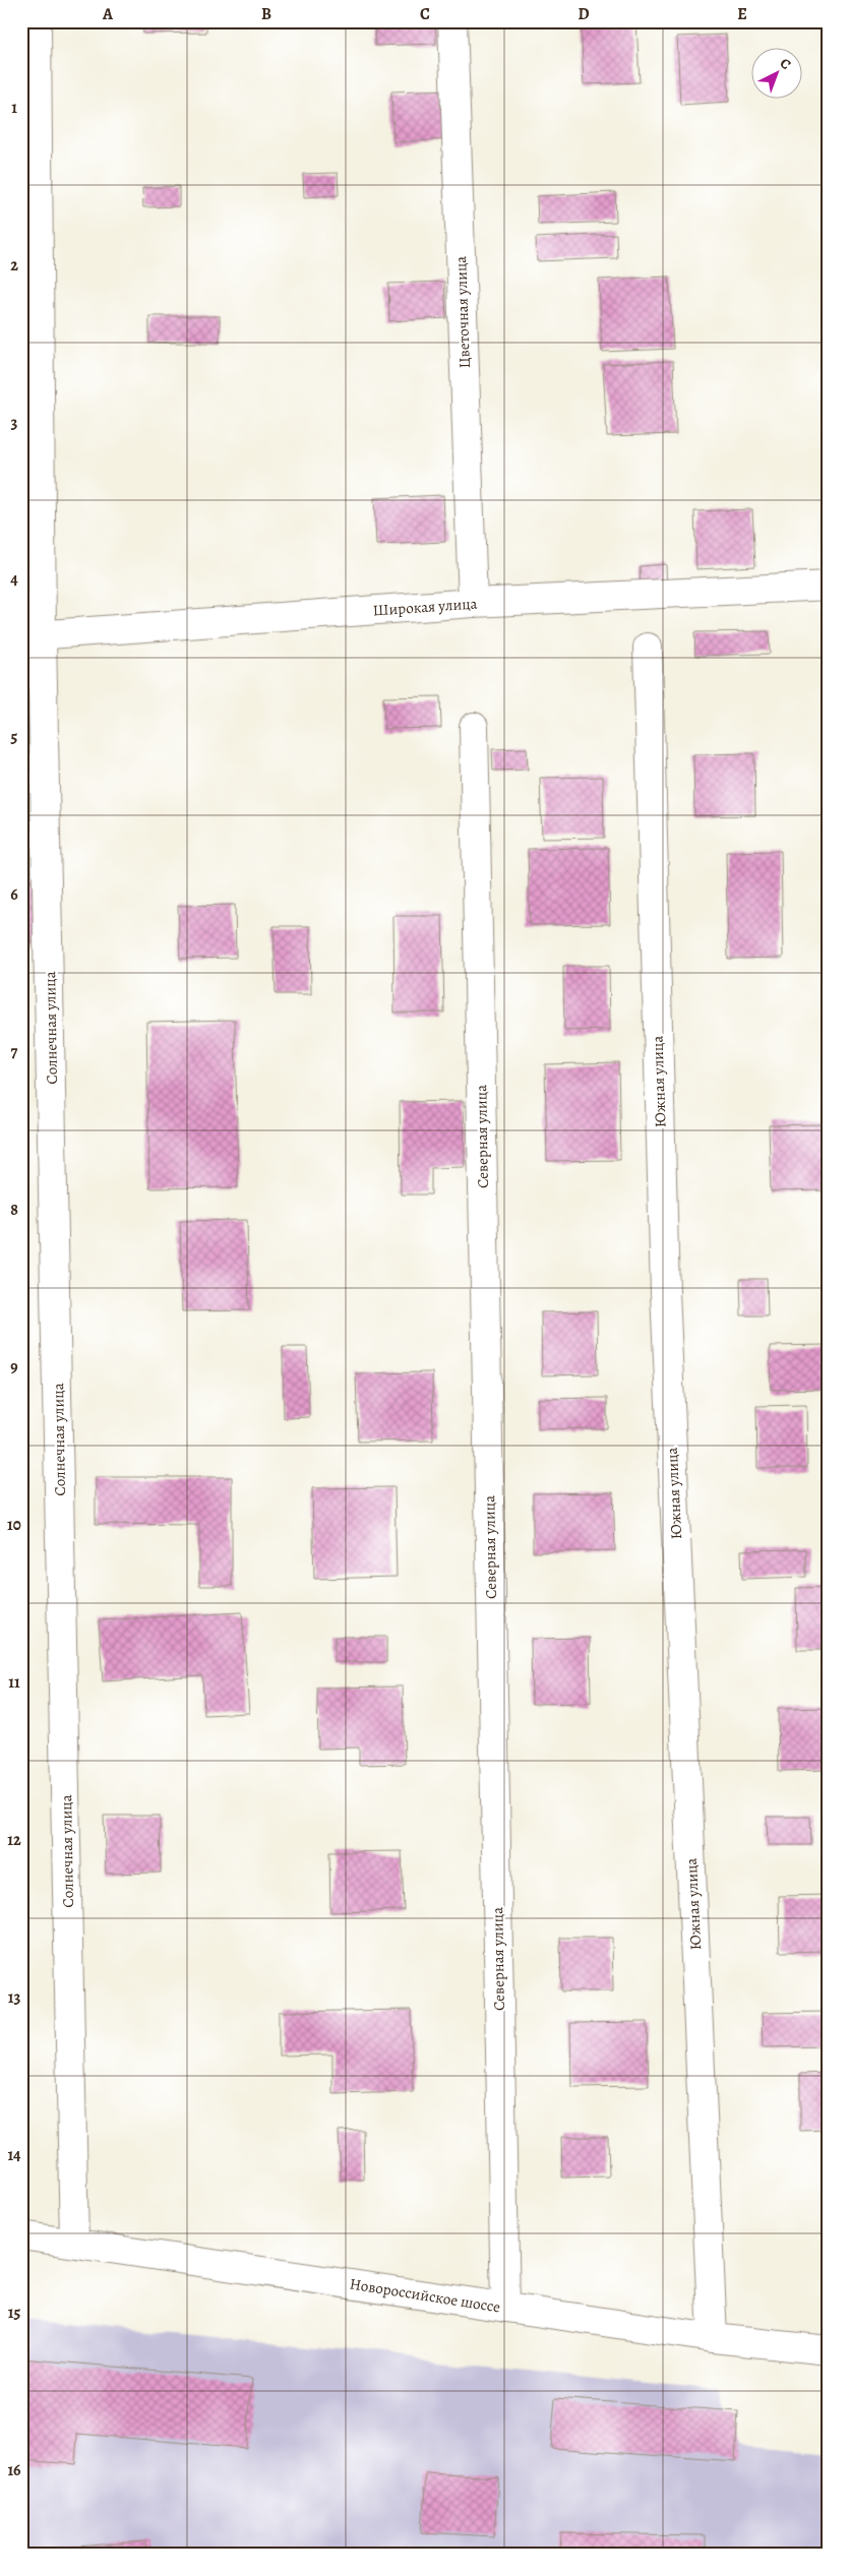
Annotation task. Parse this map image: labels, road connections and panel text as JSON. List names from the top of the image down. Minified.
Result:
{"streets":{"street":["Цветочная улица","Широкая улица","Солнечная улица","Южная улица","Северная улица","Новороссийское шоссе"]},"crossings":[["Цветочная улица","Широкая улица"],["Широкая улица","Солнечная улица"],["Солнечная улица","Новороссийское шоссе"],["Южная улица","Новороссийское шоссе"],["Северная улица","Новороссийское шоссе"]],"north":"top right","grid":{"columns":["A","B","C","D","E"],"rows":["1","2","3","4","5","6","7","8","9","10","11","12","13","14","15","16"]}}
